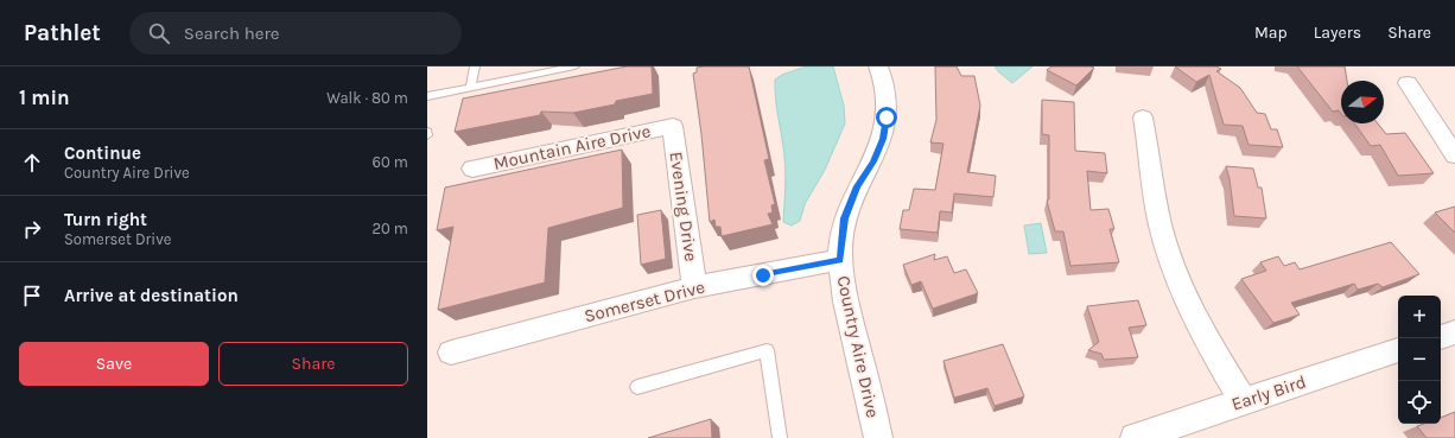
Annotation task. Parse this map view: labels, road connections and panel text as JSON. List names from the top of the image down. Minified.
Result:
{"streets":{"street":["Mountain Aire Drive","Evening Drive","Somerset Drive","Country Aire Drive","Early Bird"]},"crossings":[["Mountain Aire Drive","Evening Drive"],["Evening Drive","Somerset Drive"],["Somerset Drive","Country Aire Drive"]],"north":"right","page":{"header":"Pathlet","search":"Search here","nav":["Map","Layers","Share"],"heading":["1 min","Walk · 80 m"],"list":[["Continue","Country Aire Drive","60 m"],["Turn right","Somerset Drive","20 m"],"Arrive at destination"],"map_buttons":["+","−"],"buttons":["Save","Share"]}}
